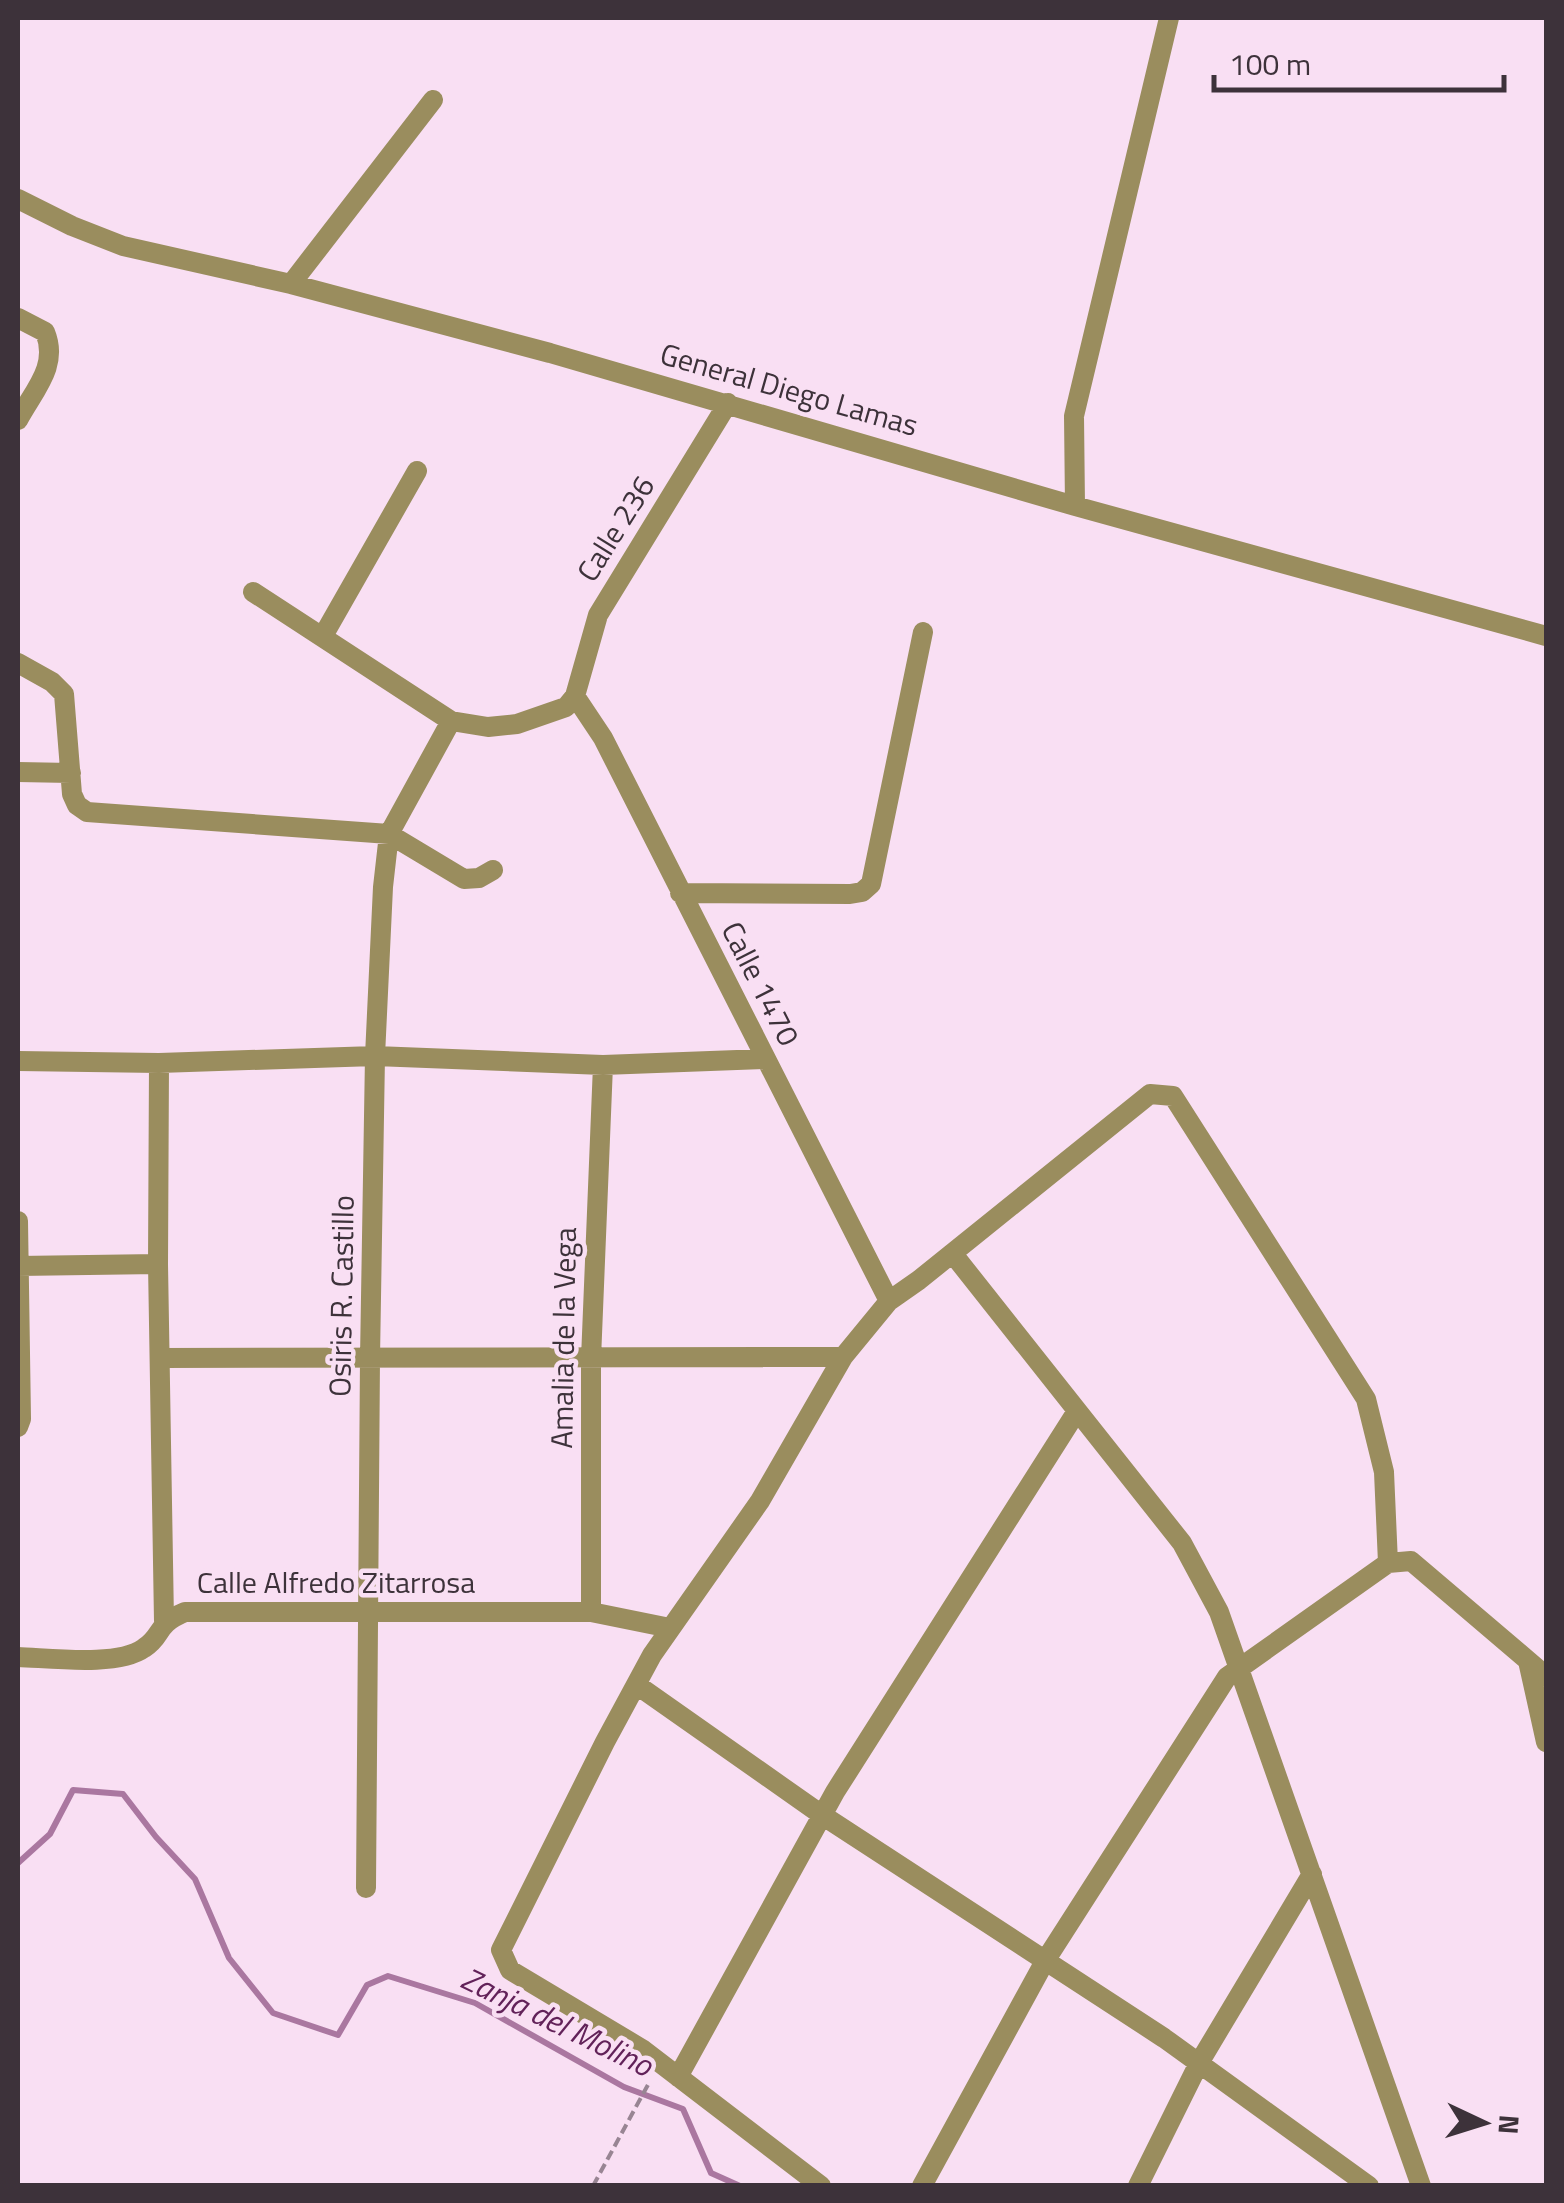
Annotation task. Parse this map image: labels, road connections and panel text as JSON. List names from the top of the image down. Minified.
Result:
{"streets":{"street":["General Diego Lamas","Calle 236","Calle 1470","Osiris R. Castillo","Amalia de la Vega","Calle Alfredo Zitarrosa"]},"crossings":[["General Diego Lamas","Calle 236"],["Calle 236","Calle 1470"],["Osiris R. Castillo","Calle Alfredo Zitarrosa"],["Amalia de la Vega","Calle Alfredo Zitarrosa"]],"water":["Zanja del Molino"],"scale_bar":"100 m","north":"right"}
